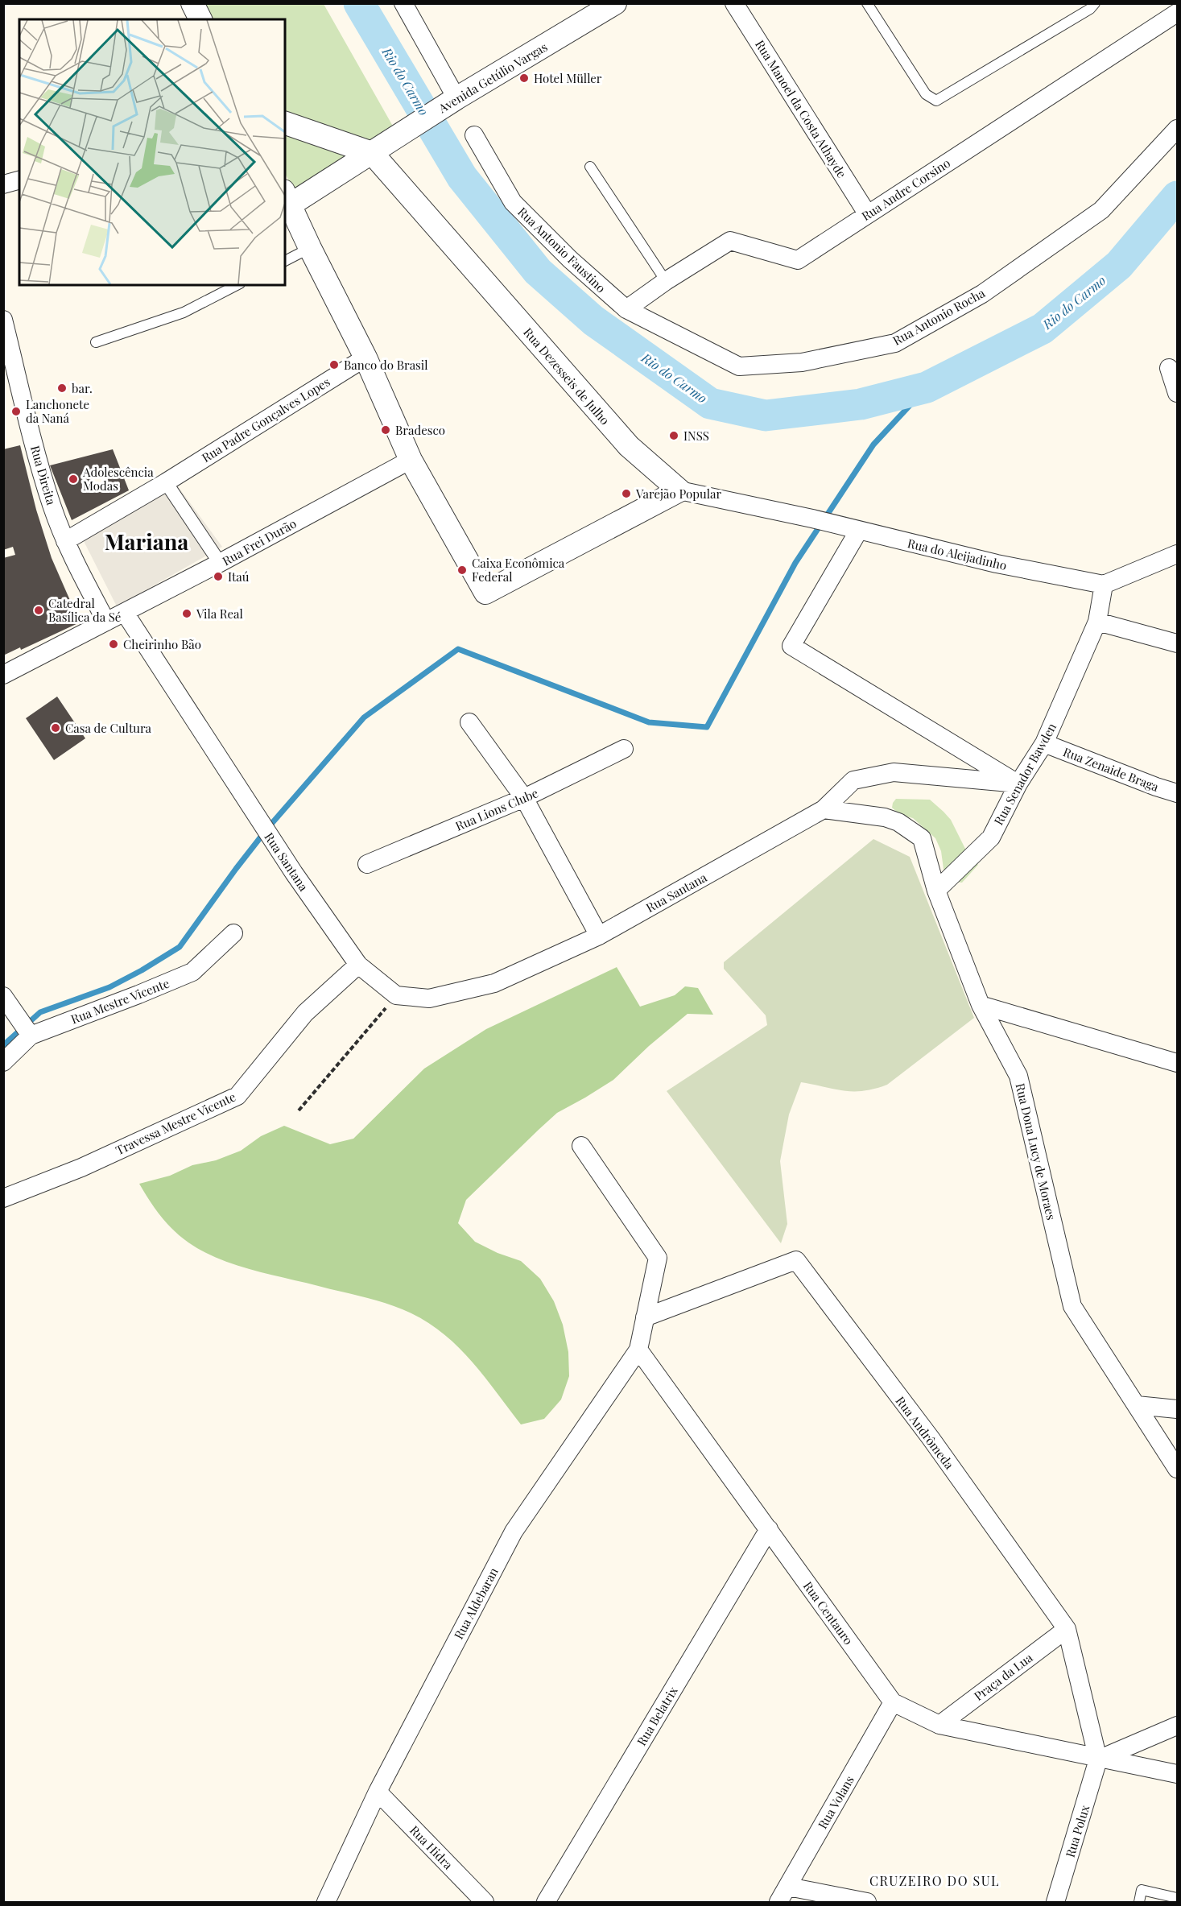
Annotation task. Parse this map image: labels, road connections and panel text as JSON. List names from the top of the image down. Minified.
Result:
{"streets":{"street":["Avenida Getúlio Vargas","Rua Manoel da Costa Athayde","Rua Andre Corsino","Rua Antonio Faustino","Rua Antonio Rocha","Rua Dezesseis de Julho","Rua Padre Gonçalves Lopes","Rua Direita","Rua Frei Durão","Rua do Aleijadinho","Rua Zenaide Braga","Rua Senador Bawden","Rua Lions Clube","Rua Santana","Rua Mestre Vicente","Travessa Mestre Vicente","Rua Dona Lucy de Moraes","Rua Andrômeda","Rua Aldebaran","Rua Centauro","Praça da Lua","Rua Belatrix","Rua Volans","Rua Polux","Rua Hidra"]},"crossings":[["Avenida Getúlio Vargas","Rua Dezesseis de Julho"],["Rua Manoel da Costa Athayde","Rua Andre Corsino"],["Rua Andre Corsino","Rua Antonio Faustino"],["Rua Andre Corsino","Rua Antonio Rocha"],["Rua Antonio Faustino","Rua Antonio Rocha"],["Rua Dezesseis de Julho","Rua do Aleijadinho"],["Rua Padre Gonçalves Lopes","Rua Direita"],["Rua Direita","Rua Frei Durão"],["Rua Frei Durão","Rua Santana"],["Rua do Aleijadinho","Rua Senador Bawden"],["Rua Zenaide Braga","Rua Senador Bawden"],["Rua Senador Bawden","Rua Santana"],["Rua Senador Bawden","Rua Dona Lucy de Moraes"],["Rua Santana","Travessa Mestre Vicente"],["Rua Santana","Rua Dona Lucy de Moraes"],["Rua Andrômeda","Rua Aldebaran"],["Rua Andrômeda","Rua Centauro"],["Rua Andrômeda","Praça da Lua"],["Rua Andrômeda","Rua Polux"],["Rua Aldebaran","Rua Centauro"],["Rua Aldebaran","Rua Hidra"],["Rua Centauro","Praça da Lua"],["Rua Centauro","Rua Belatrix"],["Rua Centauro","Rua Volans"],["Rua Centauro","Rua Polux"]],"districts":["Mariana","CRUZEIRO DO SUL"],"water":["Rio do Carmo"],"places":["Hotel Müller","Banco do Brasil","bar.","Lanchonete da Naná","Bradesco","INSS","Adolescência Modas","Varejão Popular","Caixa Econômica Federal","Itaú","Catedral Basílica da Sé","Vila Real","Cheirinho Bão","Casa de Cultura"]}
